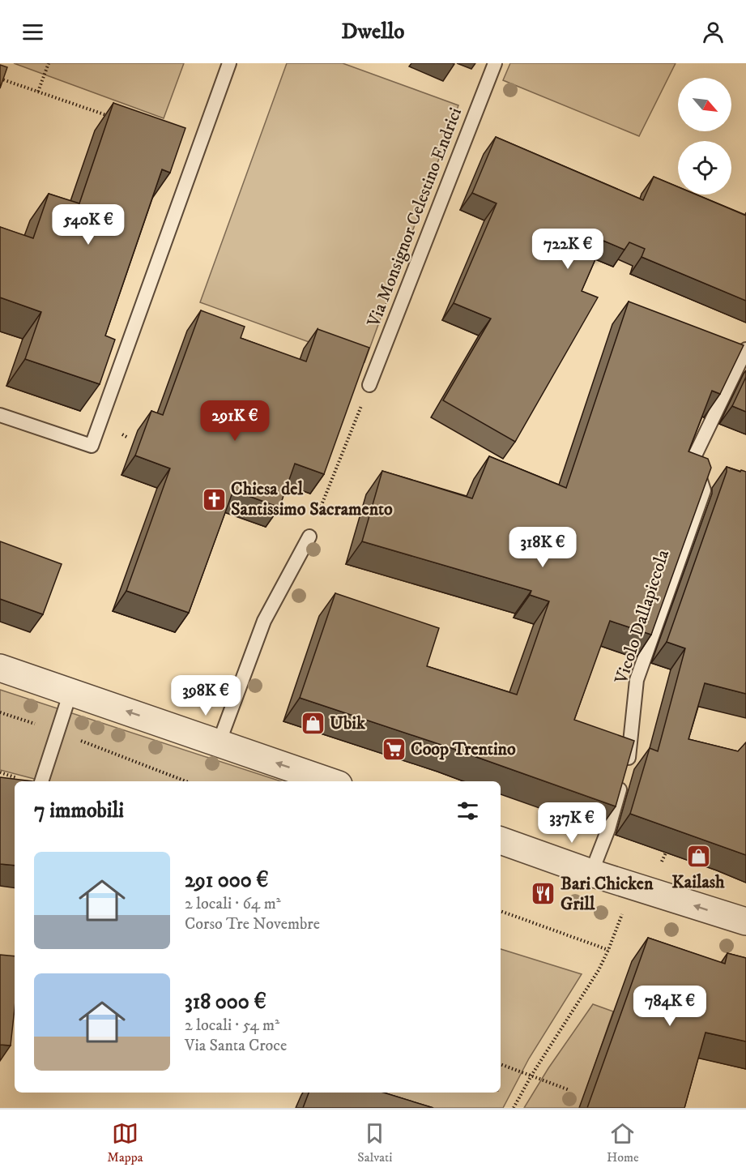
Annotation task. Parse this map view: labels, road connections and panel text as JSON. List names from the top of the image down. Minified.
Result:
{"streets":{"lane":["Via Monsignor Celestino Endrici","Vicolo Dallapiccola"]},"places":{"church":["Chiesa del Santissimo Sacramento"],"shop":["Ubik","Kailash"],"supermarket":["Coop Trentino"],"restaurant":["Bari Chicken Grill"]},"north":"bottom right","page":{"header":"Dwello","price":["540K €","722K €","291K €","318K €","398K €","337K €","784K €"],"heading":"7 immobili","list":[{"name":"291 000 €","note":"2 locali · 64 m² · Corso Tre Novembre"},{"name":"318 000 €","note":"2 locali · 54 m² · Via Santa Croce"}],"tabs":["Mappa","Salvati","Home"]}}
